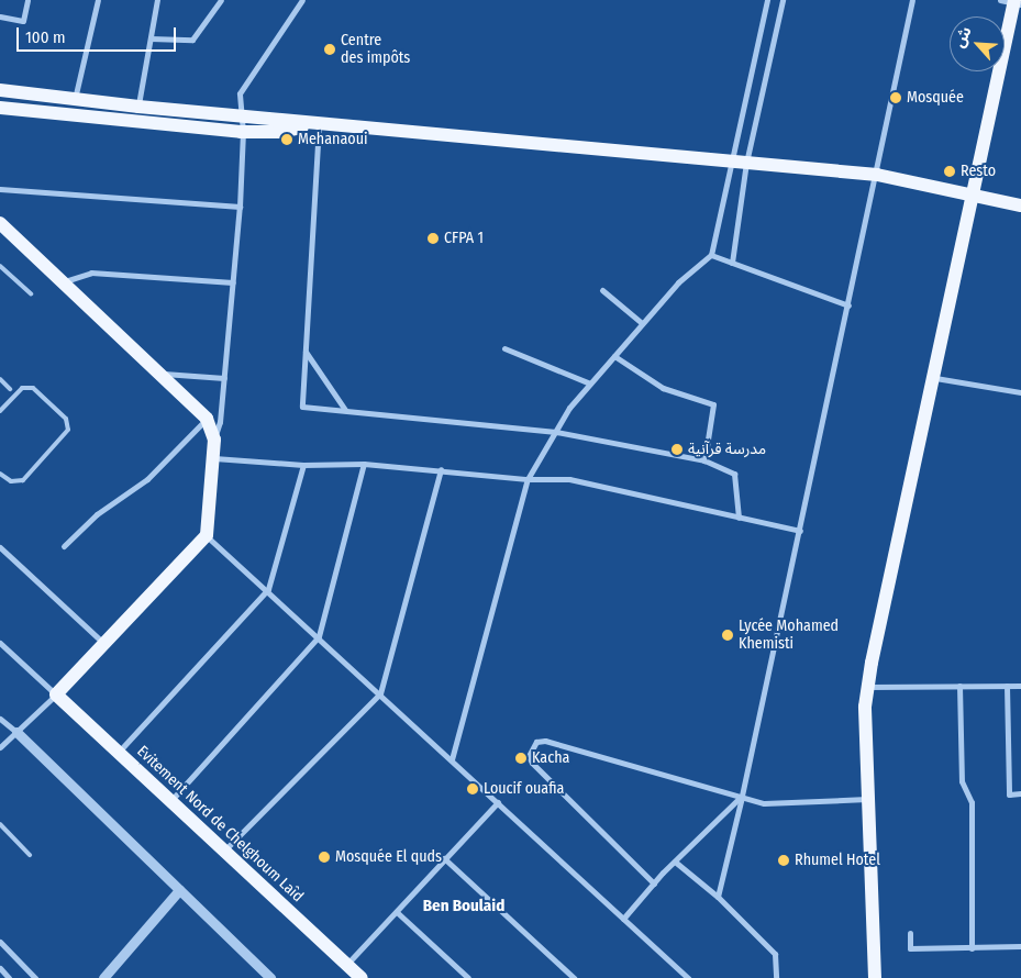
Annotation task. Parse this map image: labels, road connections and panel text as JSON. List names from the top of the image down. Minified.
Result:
{"streets":{"main road":["Evitement Nord de Chelghoum Laîd"]},"districts":["Ben Boulaid"],"places":["Centre des impôts","Mosquée","Mehanaoui","Resto","CFPA 1","مدرسة قرآنية","Lycée Mohamed Khemisti","Kacha","Loucif ouafia","Mosquée El quds","Rhumel Hotel"],"scale_bar":"100 m","north":"top left"}
